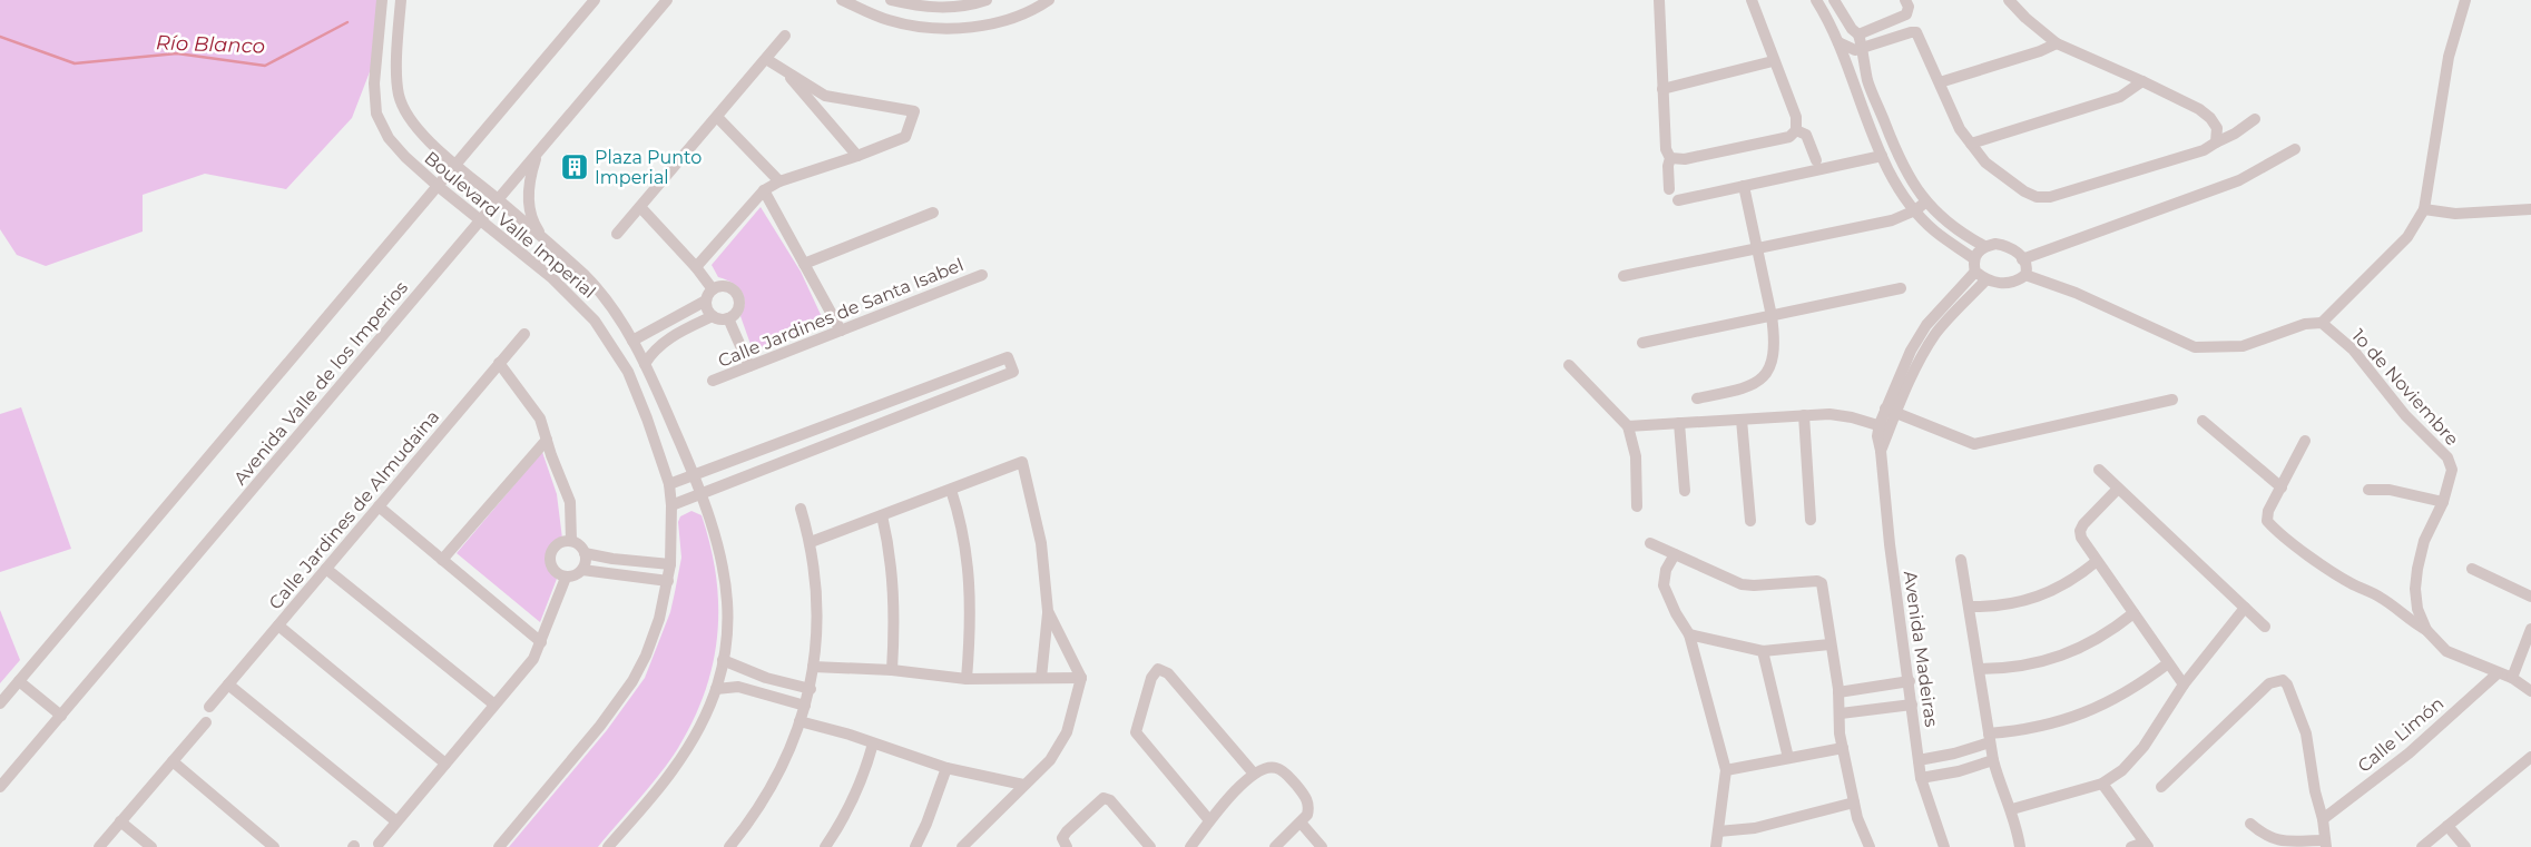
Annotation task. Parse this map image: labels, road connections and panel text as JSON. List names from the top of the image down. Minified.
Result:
{"streets":{"street":["Boulevard Valle Imperial","Calle Jardines de Santa Isabel","Avenida Valle de los Imperios","1o de Noviembre","Calle Jardines de Almudaina","Avenida Madeiras","Calle Limón"]},"crossings":[["Boulevard Valle Imperial","Avenida Valle de los Imperios"],["1o de Noviembre","Calle Limón"]],"water":["Río Blanco"],"places":{"building":["Plaza Punto Imperial"]}}
